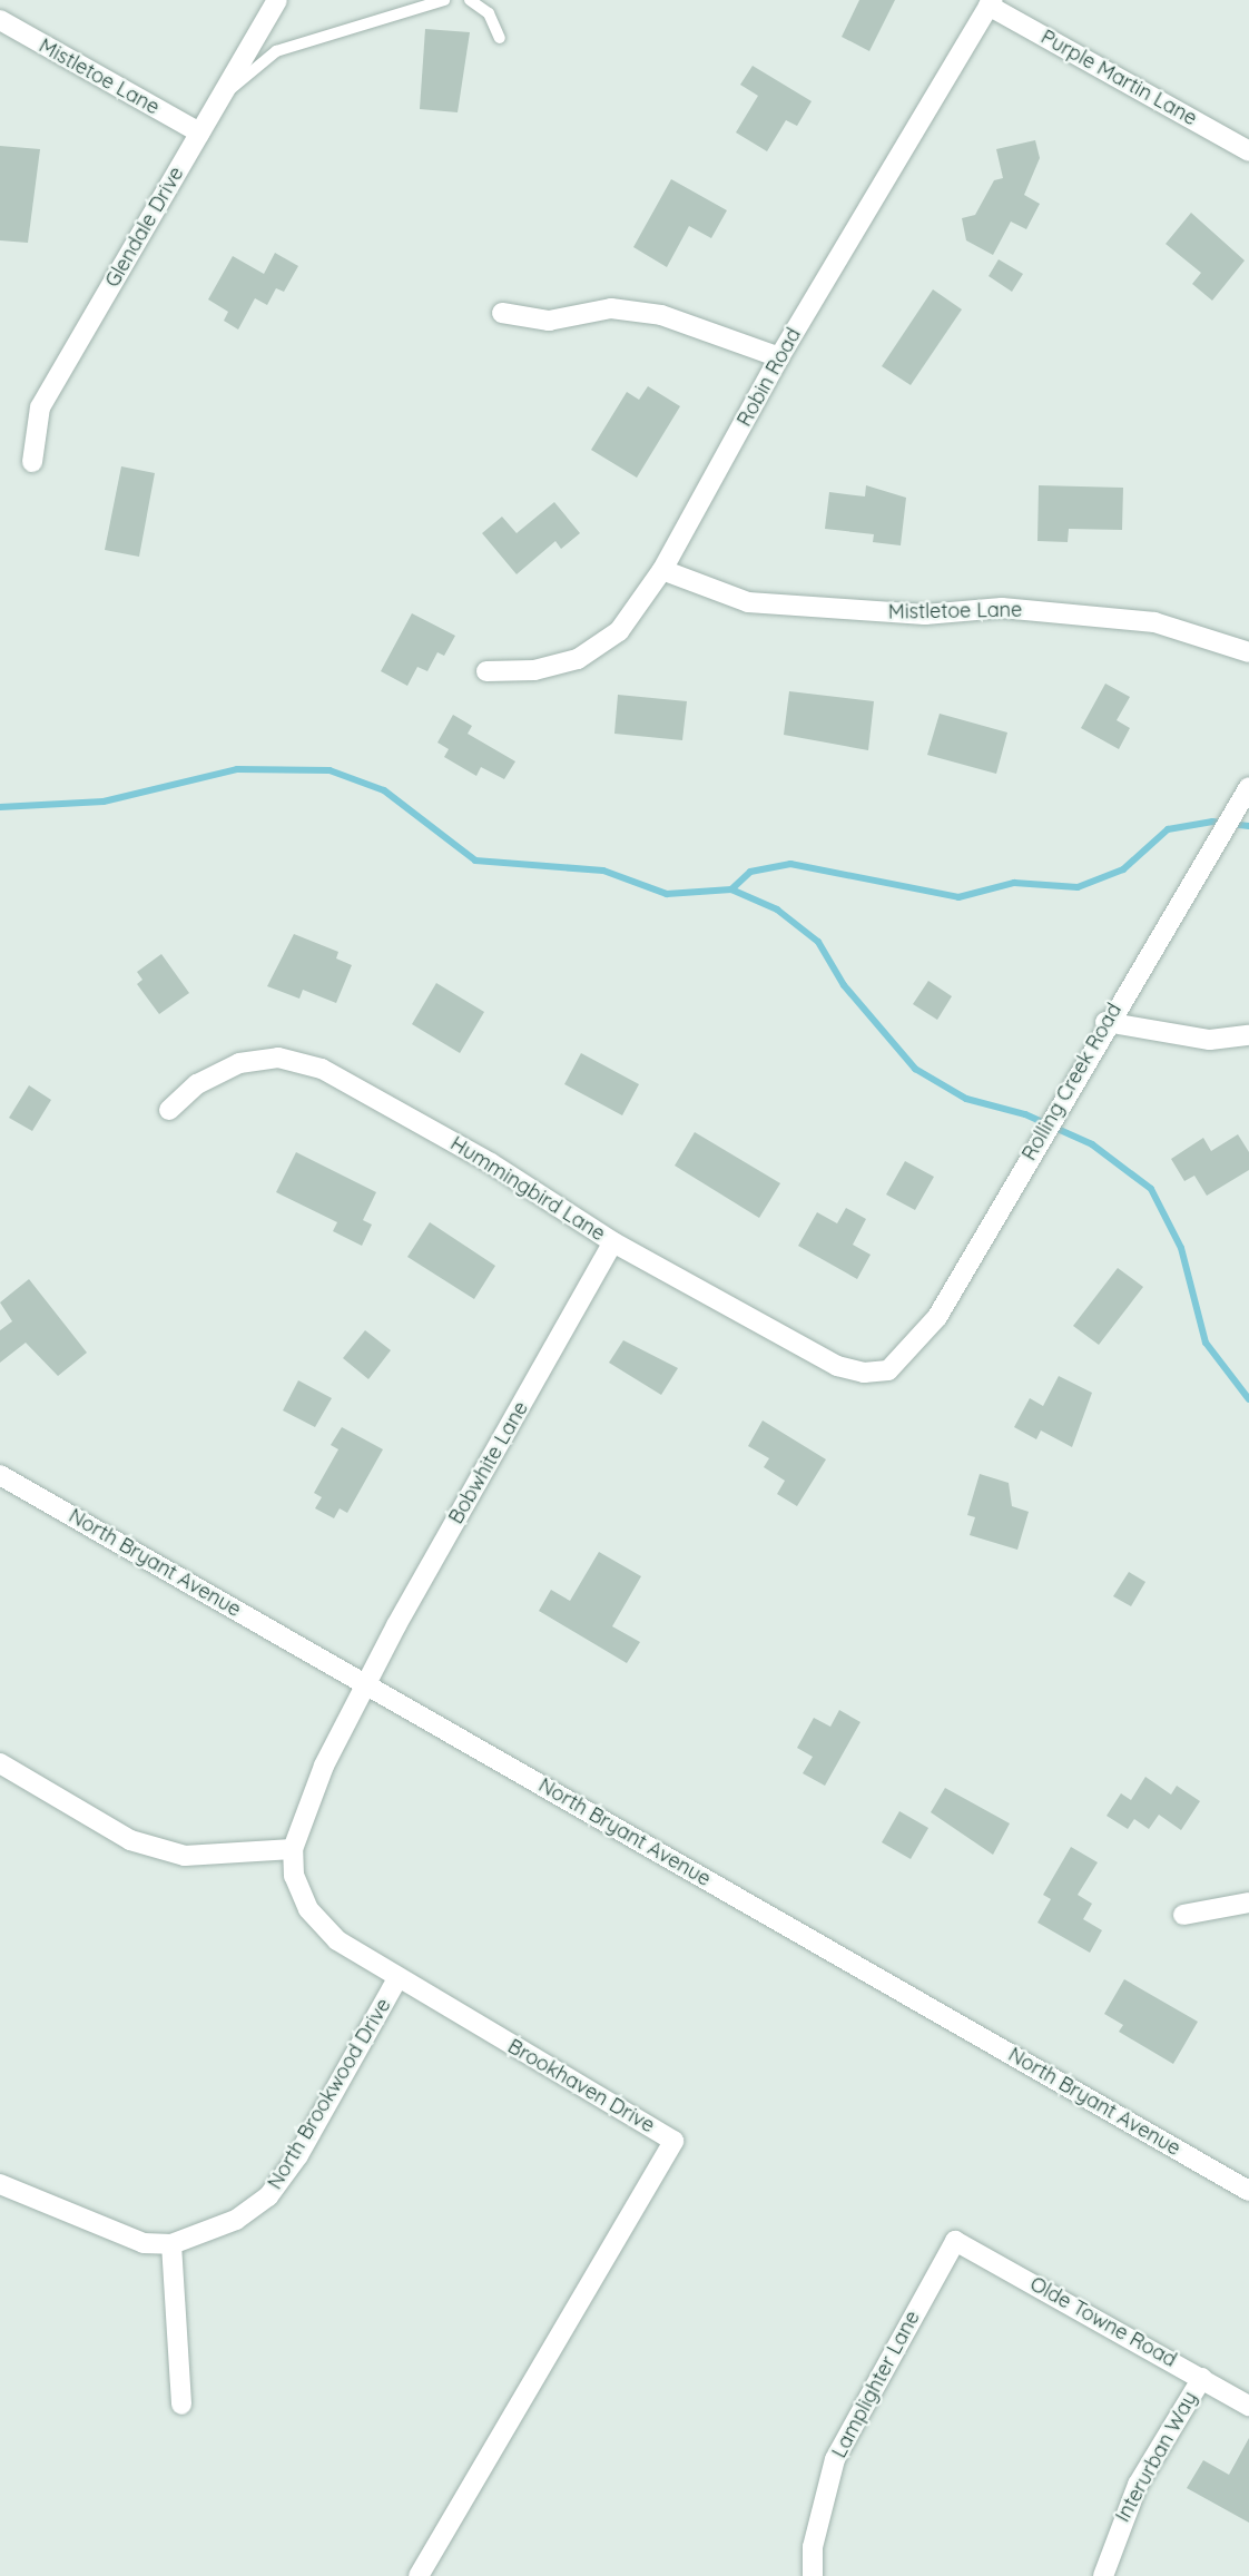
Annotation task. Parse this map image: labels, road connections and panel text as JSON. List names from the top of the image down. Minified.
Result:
{"streets":{"street":["Mistletoe Lane","Purple Martin Lane","Glendale Drive","Robin Road","Rolling Creek Road","Hummingbird Lane","Bobwhite Lane","North Bryant Avenue","Brookhaven Drive","North Brookwood Drive","Olde Towne Road","Lamplighter Lane","Interurban Way"]},"crossings":[["Mistletoe Lane","Glendale Drive"],["Mistletoe Lane","Robin Road"],["Purple Martin Lane","Robin Road"],["Rolling Creek Road","Hummingbird Lane"],["Hummingbird Lane","Bobwhite Lane"],["Bobwhite Lane","North Bryant Avenue"],["Bobwhite Lane","Brookhaven Drive"],["North Bryant Avenue","Brookhaven Drive"],["Brookhaven Drive","North Brookwood Drive"],["Olde Towne Road","Lamplighter Lane"],["Olde Towne Road","Interurban Way"]]}
